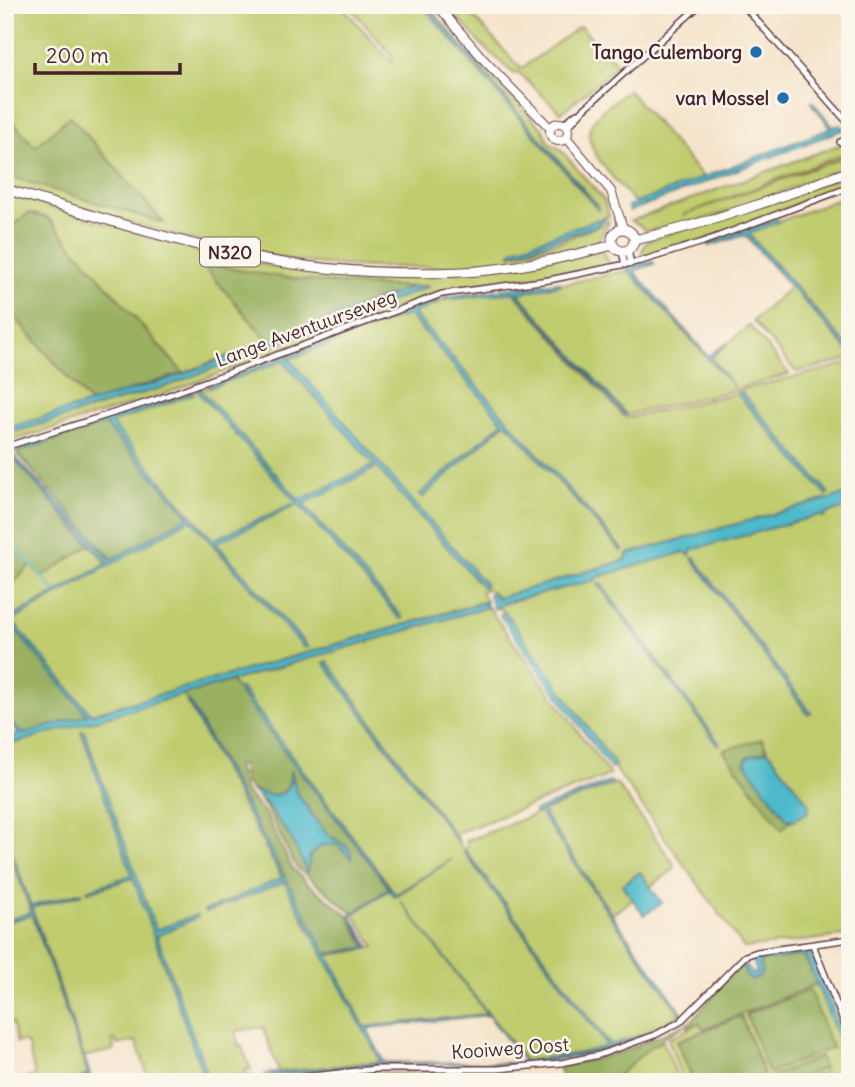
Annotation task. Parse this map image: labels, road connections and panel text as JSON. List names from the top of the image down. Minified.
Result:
{"streets":{"main road":["N320"],"street":["Lange Aventuurseweg","Kooiweg Oost"]},"places":["Tango Culemborg","van Mossel"],"scale_bar":"200 m"}
